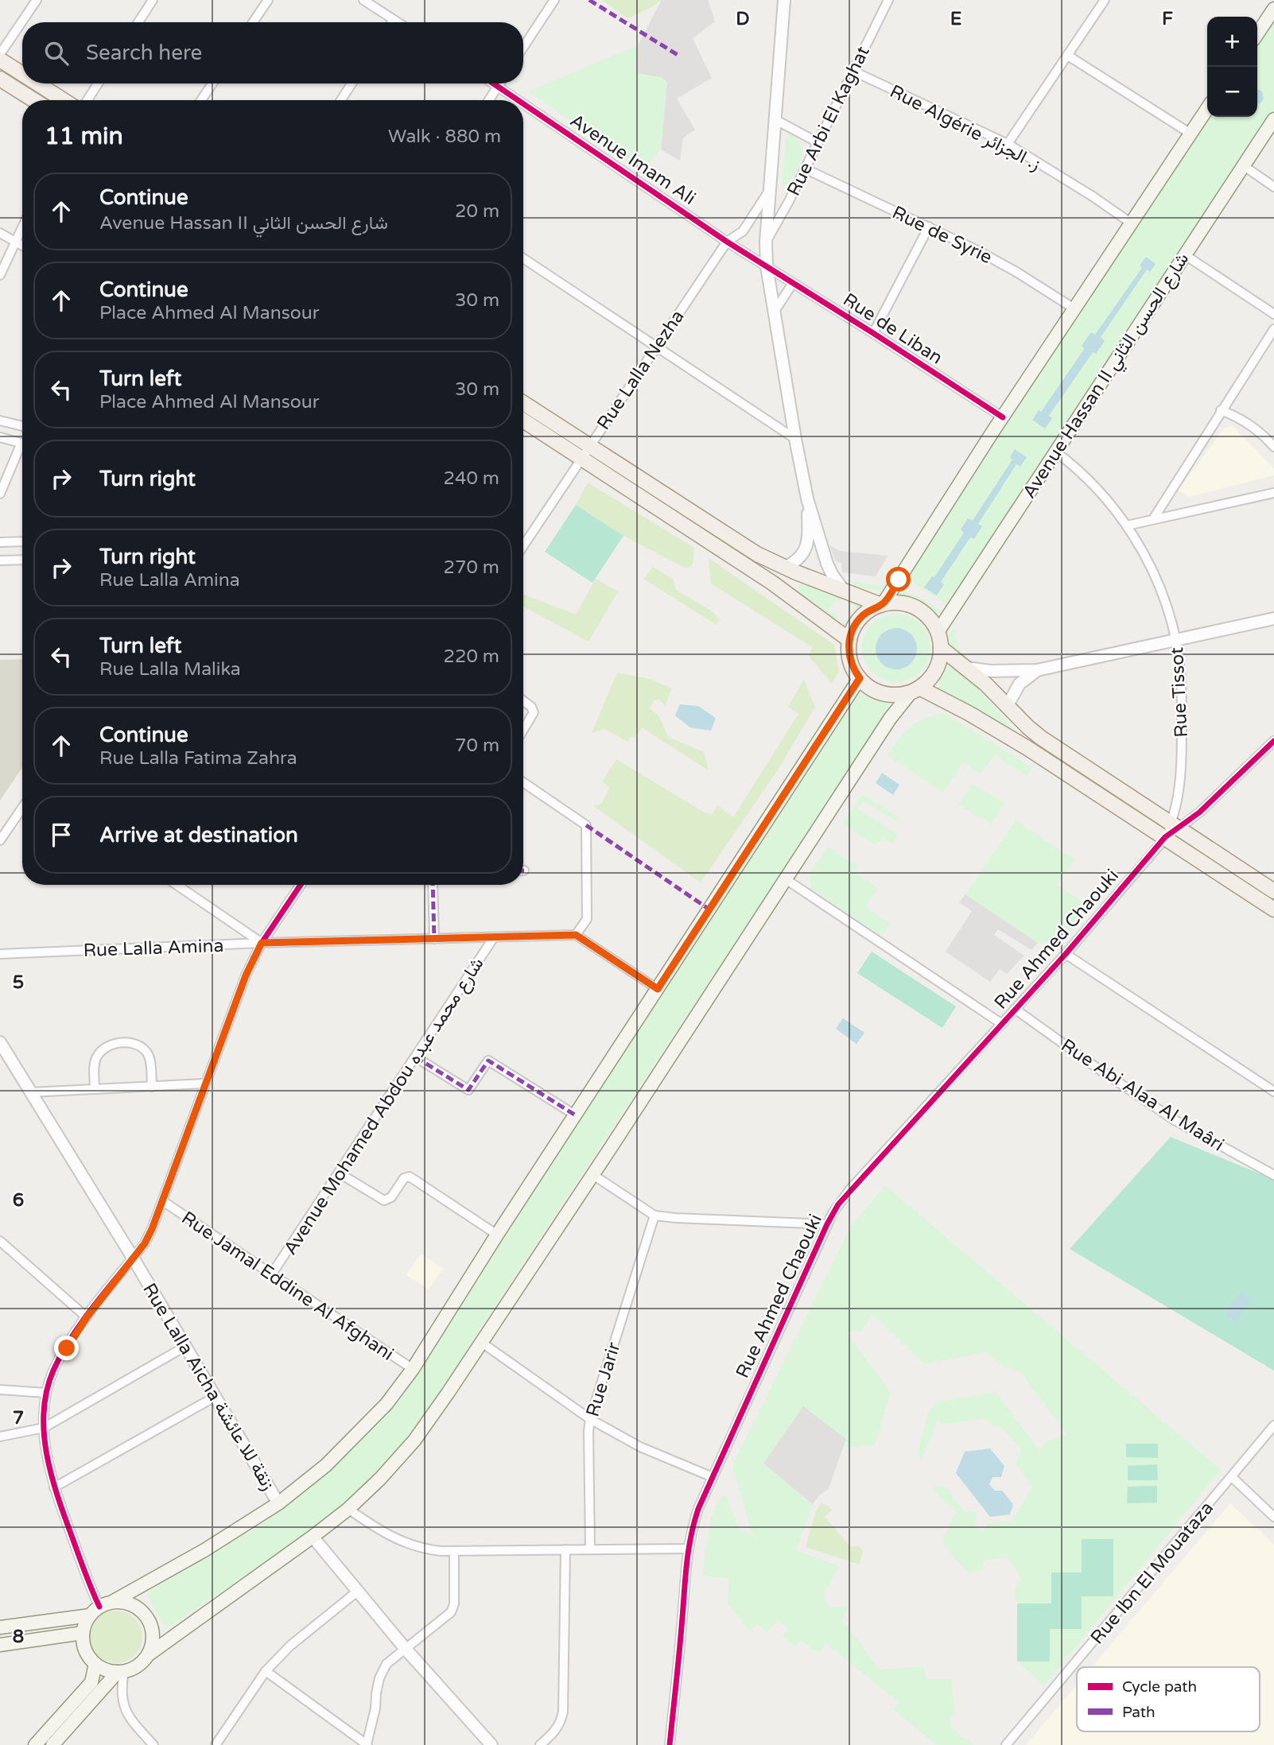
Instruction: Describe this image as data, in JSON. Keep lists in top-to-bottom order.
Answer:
{
  "streets": {
    "main road": ["Avenue Hassan II شارع الحسن الثاني"],
    "street": [
      "Rue Arbi El Kaghat",
      "Rue Algérie ز. الجزائر",
      "Avenue Imam Ali",
      "Rue de Syrie",
      "Rue de Liban",
      "Rue Lalla Nezha",
      "Rue Tissot",
      "Rue Ahmed Chaouki",
      "Rue Lalla Amina",
      "Rue Abi Alaa Al Maâri",
      "Avenue Mohamed Abdou شارع محمد عبده",
      "Rue Jamal Eddine Al Afghani",
      "Rue Jarir",
      "Rue Lalla Aicha زنقة للا عائشة",
      "Rue Ibn El Mouataza"
    ]
  },
  "crossings": [
    ["Rue Arbi El Kaghat", "Rue Algérie ز. الجزائر"],
    ["Rue Arbi El Kaghat", "Rue de Syrie"],
    ["Avenue Imam Ali", "Rue de Liban"],
    ["Avenue Imam Ali", "Rue Lalla Nezha"],
    ["Avenue Hassan II شارع الحسن الثاني", "Rue Tissot"],
    ["Rue Tissot", "Rue Ahmed Chaouki"],
    ["Rue Ahmed Chaouki", "Rue Abi Alaa Al Maâri"],
    ["Rue Lalla Amina", "Avenue Mohamed Abdou شارع محمد عبده"],
    ["Avenue Mohamed Abdou شارع محمد عبده", "Rue Jamal Eddine Al Afghani"]
  ],
  "legend": ["Cycle path", "Path"],
  "page": {
    "map_buttons": ["+", "−"],
    "search": "Search here",
    "heading": ["11 min", "Walk · 880 m"],
    "list": [
      ["Continue", "Avenue Hassan II شارع الحسن الثاني", "20 m"],
      ["Continue", "Place Ahmed Al Mansour", "30 m"],
      ["Turn left", "Place Ahmed Al Mansour", "30 m"],
      ["Turn right", "240 m"],
      ["Turn right", "Rue Lalla Amina", "270 m"],
      ["Turn left", "Rue Lalla Malika", "220 m"],
      ["Continue", "Rue Lalla Fatima Zahra", "70 m"],
      "Arrive at destination"
    ]
  },
  "grid": {
    "columns": ["D", "E", "F"],
    "rows": [
      "5",
      "6",
      "7",
      "8"
    ]
  }
}
